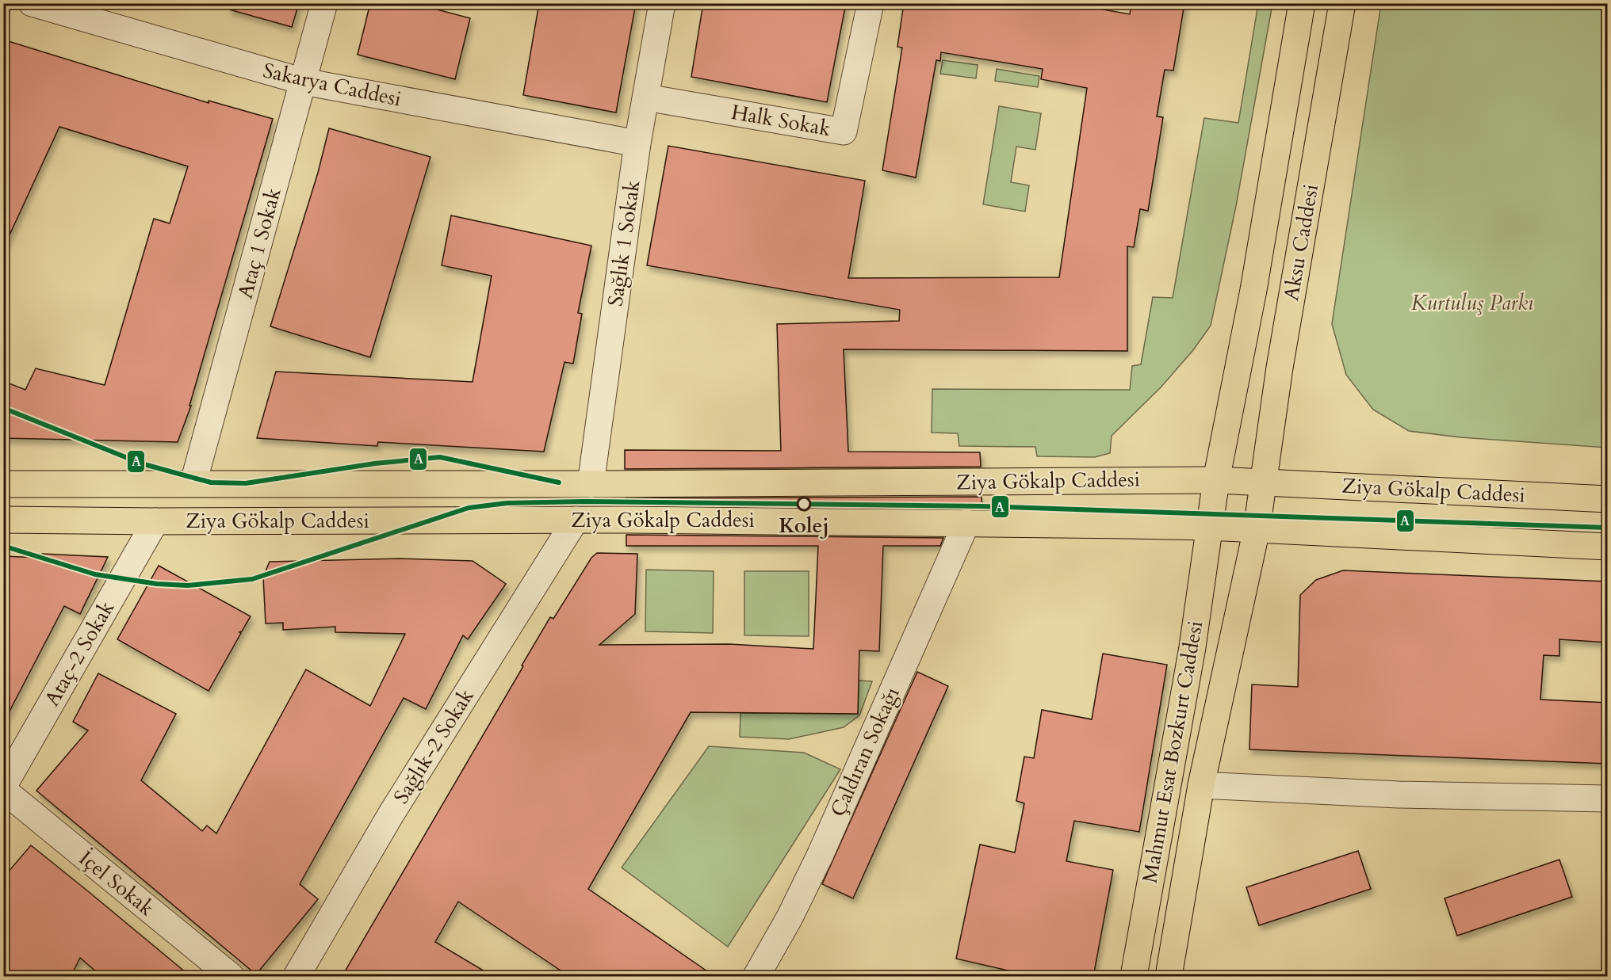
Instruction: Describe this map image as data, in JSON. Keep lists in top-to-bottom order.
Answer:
{
  "streets": {
    "main road": ["Aksu Caddesi", "Ziya Gökalp Caddesi", "Mahmut Esat Bozkurt Caddesi"],
    "street": [
      "Sakarya Caddesi",
      "Halk Sokak",
      "Ataç 1 Sokak",
      "Sağlık 1 Sokak",
      "Ataç-2 Sokak",
      "Sağlık-2 Sokak",
      "Çaldıran Sokağı",
      "İçel Sokak"
    ]
  },
  "crossings": [
    ["Sakarya Caddesi", "Ataç 1 Sokak"],
    ["Sakarya Caddesi", "Sağlık 1 Sokak"],
    ["Halk Sokak", "Sağlık 1 Sokak"],
    ["Aksu Caddesi", "Ziya Gökalp Caddesi"],
    ["Aksu Caddesi", "Mahmut Esat Bozkurt Caddesi"],
    ["Ataç 1 Sokak", "Ziya Gökalp Caddesi"],
    ["Sağlık 1 Sokak", "Ziya Gökalp Caddesi"],
    ["Ziya Gökalp Caddesi", "Ataç-2 Sokak"],
    ["Ziya Gökalp Caddesi", "Sağlık-2 Sokak"],
    ["Ziya Gökalp Caddesi", "Çaldıran Sokağı"],
    ["Ziya Gökalp Caddesi", "Mahmut Esat Bozkurt Caddesi"],
    ["Ataç-2 Sokak", "İçel Sokak"]
  ],
  "parks": ["Kurtuluş Parkı"],
  "places": ["Kolej"],
  "lines": ["transit line A"]
}
